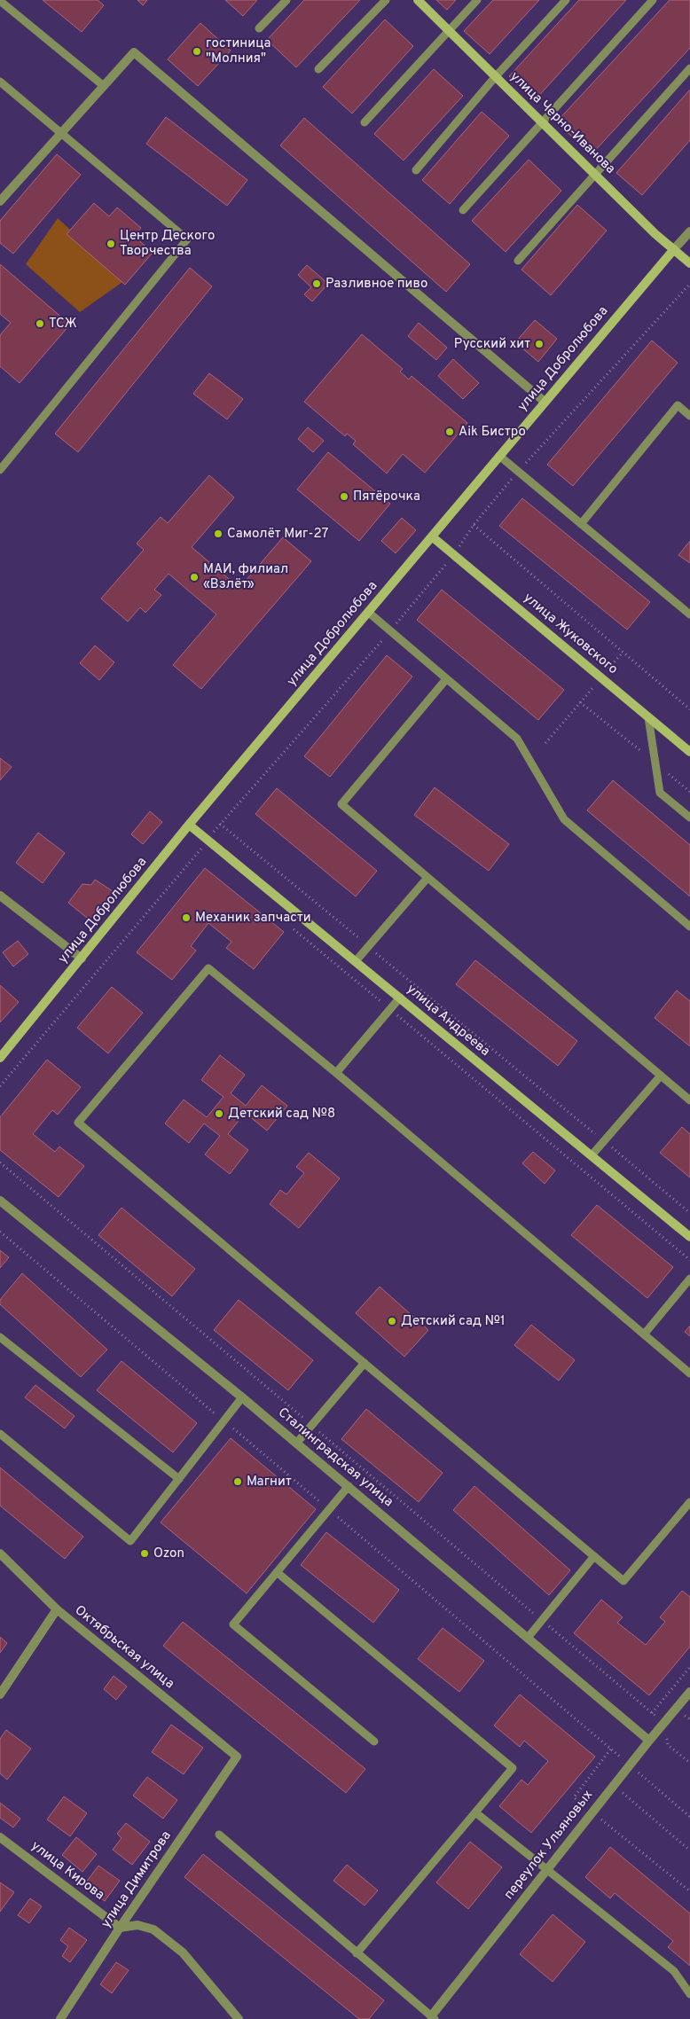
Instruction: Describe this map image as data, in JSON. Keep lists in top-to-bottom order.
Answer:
{
  "streets": {
    "street": [
      "улица Черно-Иванова",
      "улица Добролюбова",
      "улица Жуковского",
      "улица Андреева",
      "Сталинградская улица",
      "Октябрьская улица",
      "переулок Ульяновых",
      "улица Кирова",
      "улица Димитрова"
    ]
  },
  "crossings": [
    ["улица Черно-Иванова", "улица Добролюбова"],
    ["улица Добролюбова", "улица Жуковского"],
    ["улица Добролюбова", "улица Андреева"],
    ["Сталинградская улица", "переулок Ульяновых"],
    ["Октябрьская улица", "улица Димитрова"],
    ["улица Кирова", "улица Димитрова"]
  ],
  "places": [
    "гостиница \"Молния\"",
    "Центр Деского Творчества",
    "Разливное пиво",
    "ТСЖ",
    "Русский хит",
    "Aik Бистро",
    "Пятёрочка",
    "Самолёт Миг-27",
    "МАИ, филиал «Взлёт»",
    "Механик запчасти",
    "Детский сад №8",
    "Детский сад №1",
    "Магнит",
    "Ozon"
  ]
}
